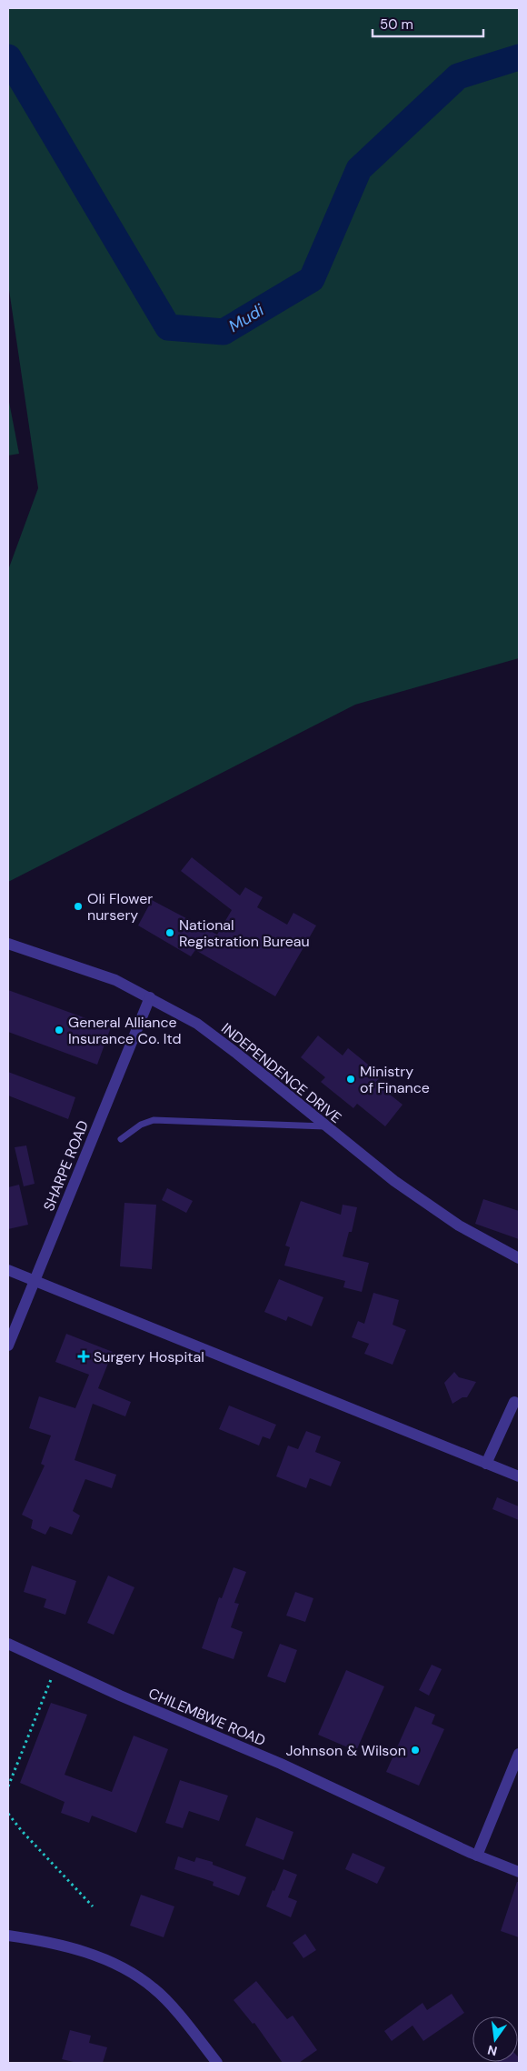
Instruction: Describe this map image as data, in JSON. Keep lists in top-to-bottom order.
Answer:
{
  "streets": {
    "street": ["INDEPENDENCE DRIVE", "SHARPE ROAD", "CHILEMBWE ROAD"]
  },
  "crossings": [
    ["INDEPENDENCE DRIVE", "SHARPE ROAD"]
  ],
  "water": ["Mudi"],
  "places": {
    "other": [
      "Oli Flower nursery",
      "National Registration Bureau",
      "General Alliance Insurance Co. ltd",
      "Ministry of Finance",
      "Johnson & Wilson"
    ],
    "health": ["Surgery Hospital"]
  },
  "scale_bar": "50 m",
  "north": "bottom"
}
